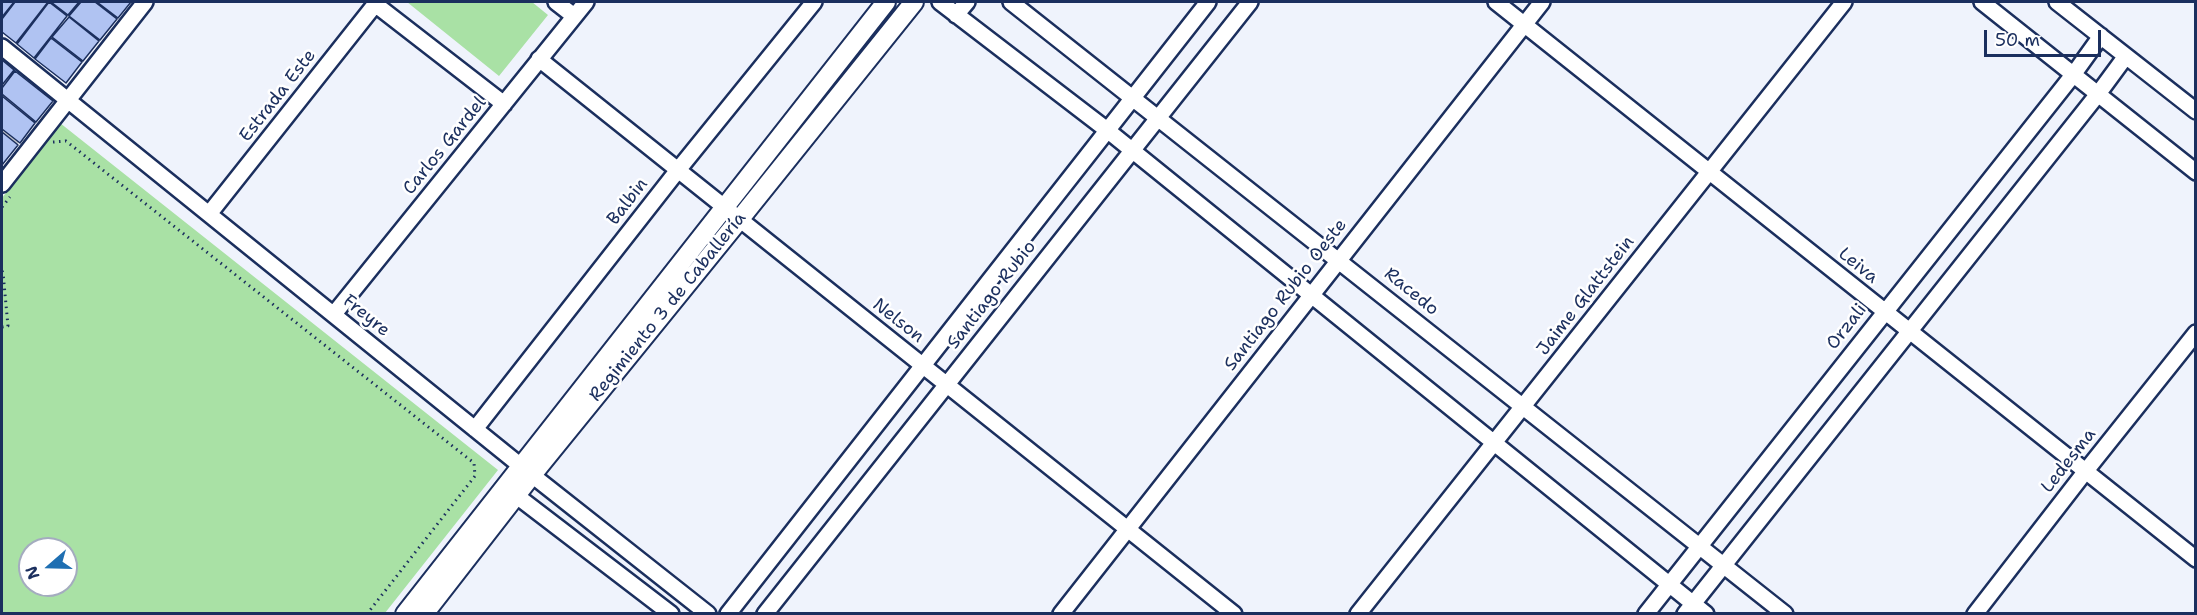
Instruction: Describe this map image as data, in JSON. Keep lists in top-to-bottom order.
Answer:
{
  "streets": {
    "street": [
      "Estrada Este",
      "Carlos Gardel",
      "Balbin",
      "Leiva",
      "Racedo",
      "Santiago Rubio",
      "Santiago Rubio Oeste",
      "Jaime Glattstein",
      "Regimiento 3 de Caballería",
      "Freyre",
      "Nelson",
      "Orzali",
      "Ledesma"
    ]
  },
  "crossings": [
    ["Estrada Este", "Freyre"],
    ["Carlos Gardel", "Freyre"],
    ["Carlos Gardel", "Nelson"],
    ["Balbin", "Freyre"],
    ["Balbin", "Nelson"],
    ["Leiva", "Santiago Rubio Oeste"],
    ["Leiva", "Jaime Glattstein"],
    ["Leiva", "Orzali"],
    ["Leiva", "Ledesma"],
    ["Racedo", "Santiago Rubio"],
    ["Racedo", "Santiago Rubio Oeste"],
    ["Racedo", "Jaime Glattstein"],
    ["Racedo", "Orzali"],
    ["Santiago Rubio", "Nelson"],
    ["Santiago Rubio Oeste", "Nelson"],
    ["Regimiento 3 de Caballería", "Freyre"],
    ["Regimiento 3 de Caballería", "Nelson"]
  ],
  "scale_bar": "50 m",
  "north": "left"
}
